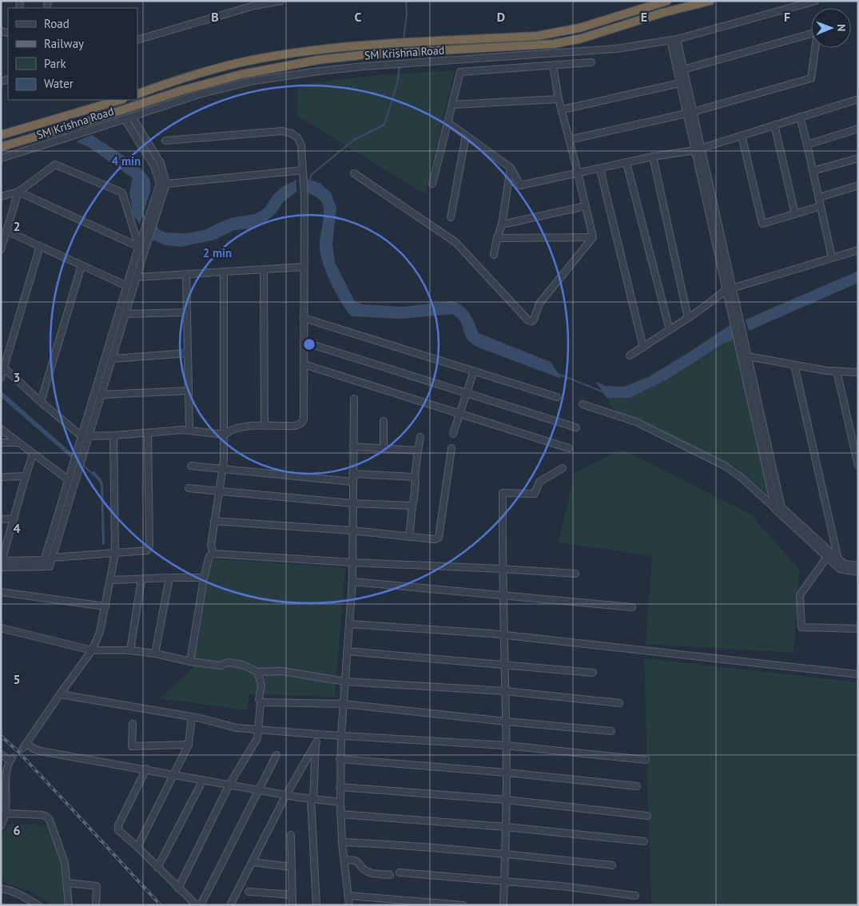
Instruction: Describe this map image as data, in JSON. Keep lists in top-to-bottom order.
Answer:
{
  "streets": {
    "highway": ["SM Krishna Road"]
  },
  "legend": [
    "Road",
    "Railway",
    "Park",
    "Water"
  ],
  "north": "right",
  "grid": {
    "columns": [
      "B",
      "C",
      "D",
      "E",
      "F"
    ],
    "rows": [
      "2",
      "3",
      "4",
      "5",
      "6"
    ]
  },
  "rings": ["4 min", "2 min"]
}
